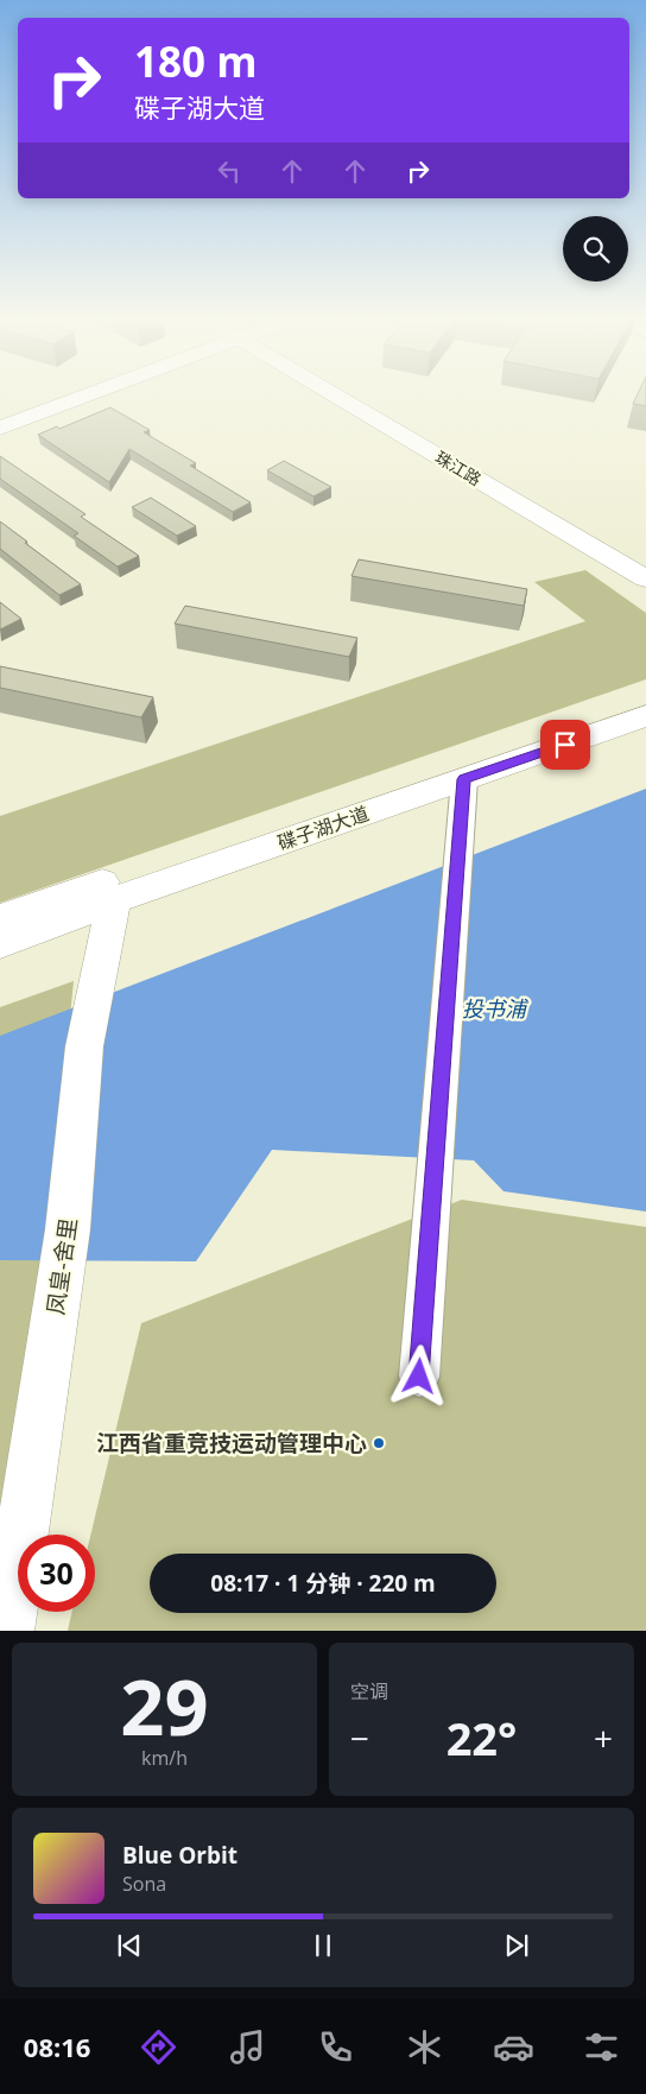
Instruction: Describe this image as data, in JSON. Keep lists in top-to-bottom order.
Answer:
{
  "streets": {
    "main road": ["珠江路", "碟子湖大道", "凤皇-舍里"]
  },
  "crossings": [
    ["碟子湖大道", "凤皇-舍里"]
  ],
  "water": ["投书浦"],
  "places": ["江西省重竞技运动管理中心"],
  "page": {
    "turn": ["180 m", "碟子湖大道"],
    "limit": "30",
    "trip": "08:17 · 1 分钟 · 220 m",
    "tile": [
      ["29", "km/h"],
      "空调"
    ],
    "heat": ["−", "22°", "+"],
    "song": ["Blue Orbit", "Sona"],
    "tabs": "08:16"
  }
}
